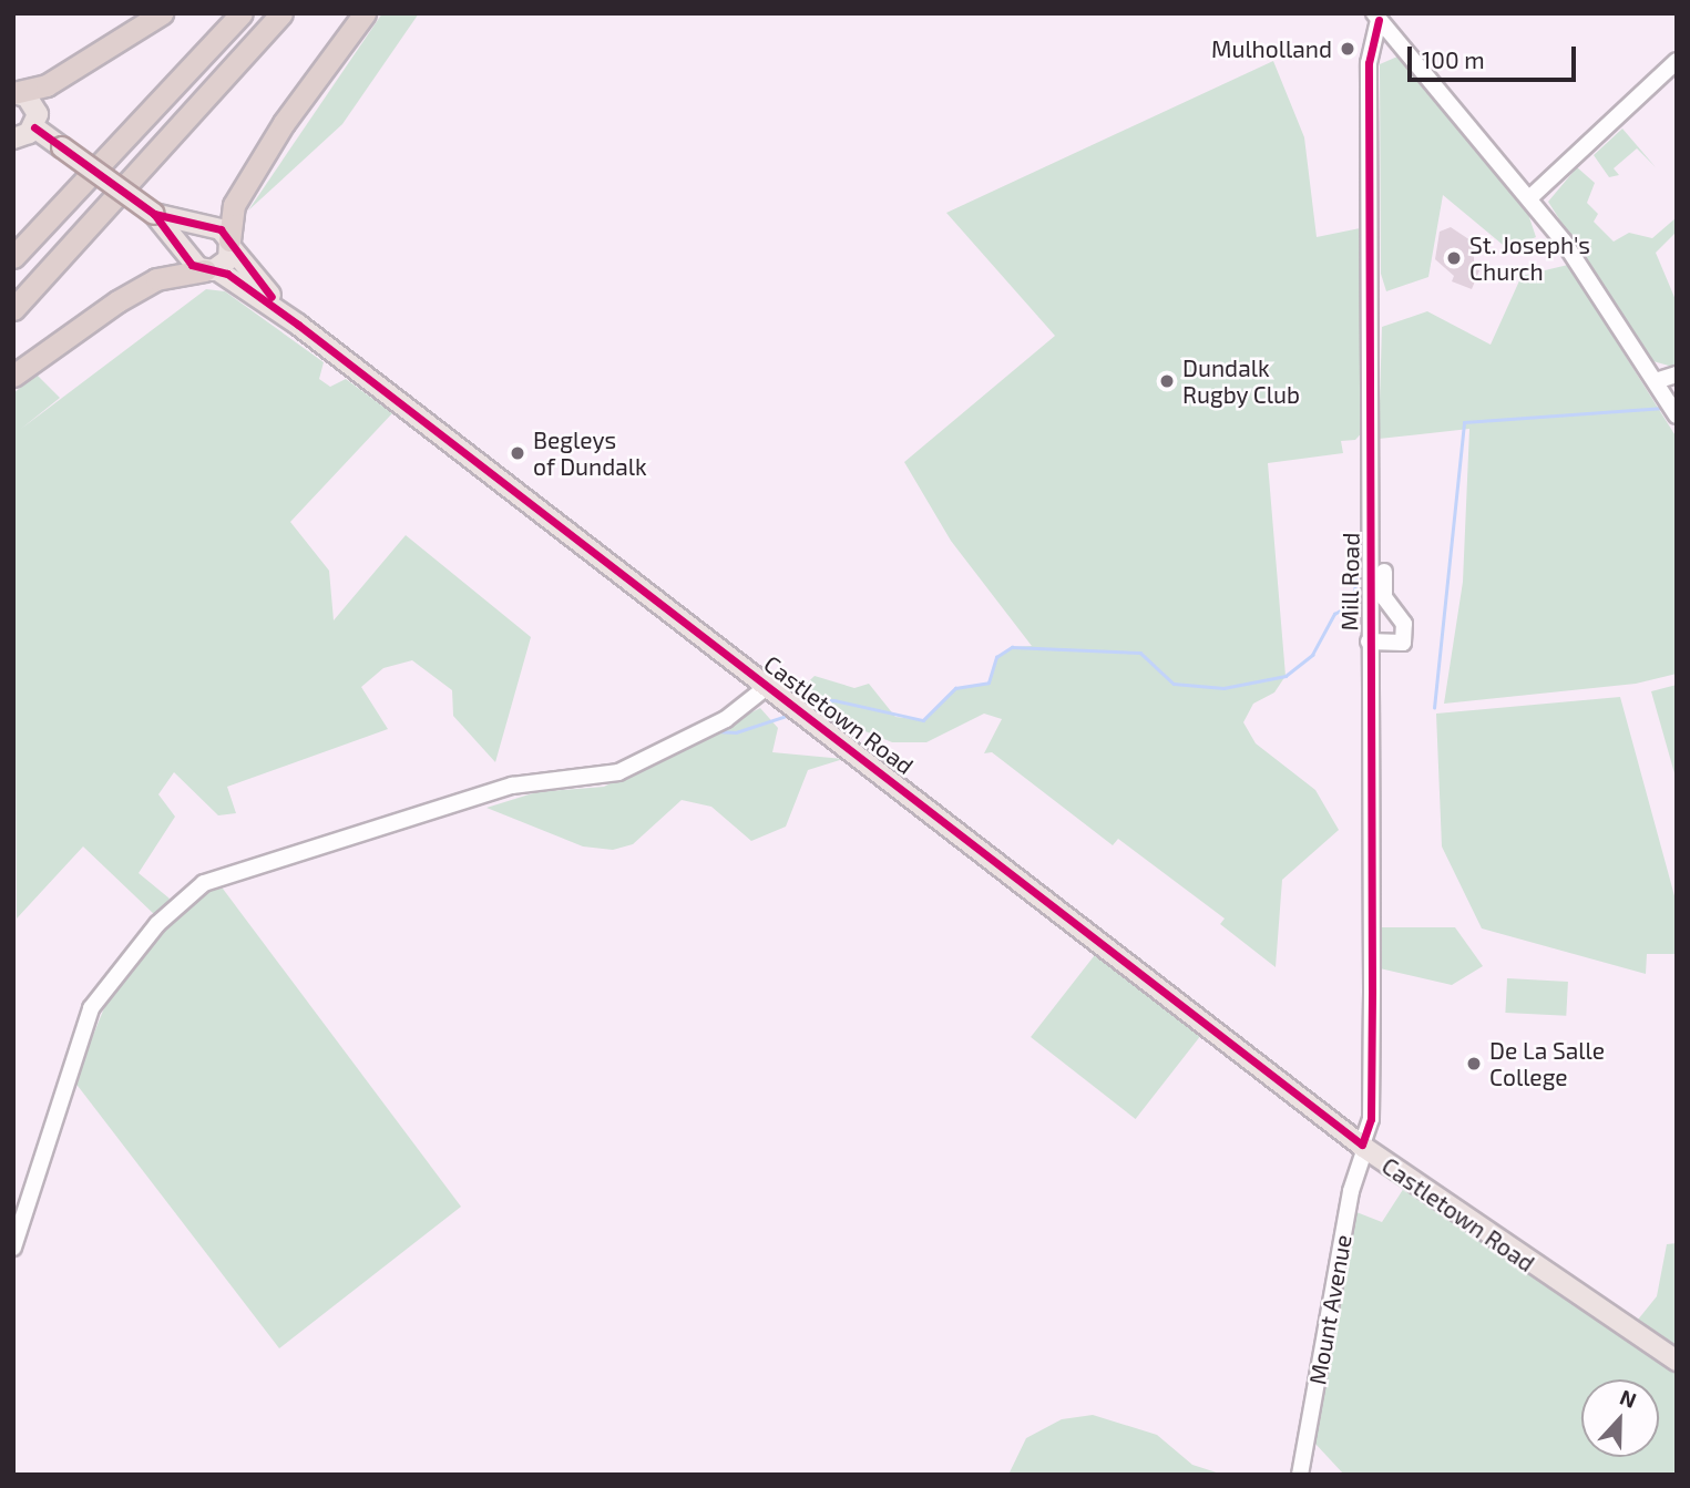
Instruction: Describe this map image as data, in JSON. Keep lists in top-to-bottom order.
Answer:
{
  "streets": {
    "main road": ["Castletown Road"],
    "street": ["Mill Road", "Mount Avenue"]
  },
  "crossings": [
    ["Mill Road", "Castletown Road"],
    ["Mill Road", "Mount Avenue"],
    ["Castletown Road", "Mount Avenue"]
  ],
  "places": [
    "Mulholland",
    "St. Joseph's Church",
    "Dundalk Rugby Club",
    "Begleys of Dundalk",
    "De La Salle College"
  ],
  "scale_bar": "100 m",
  "north": "top"
}
